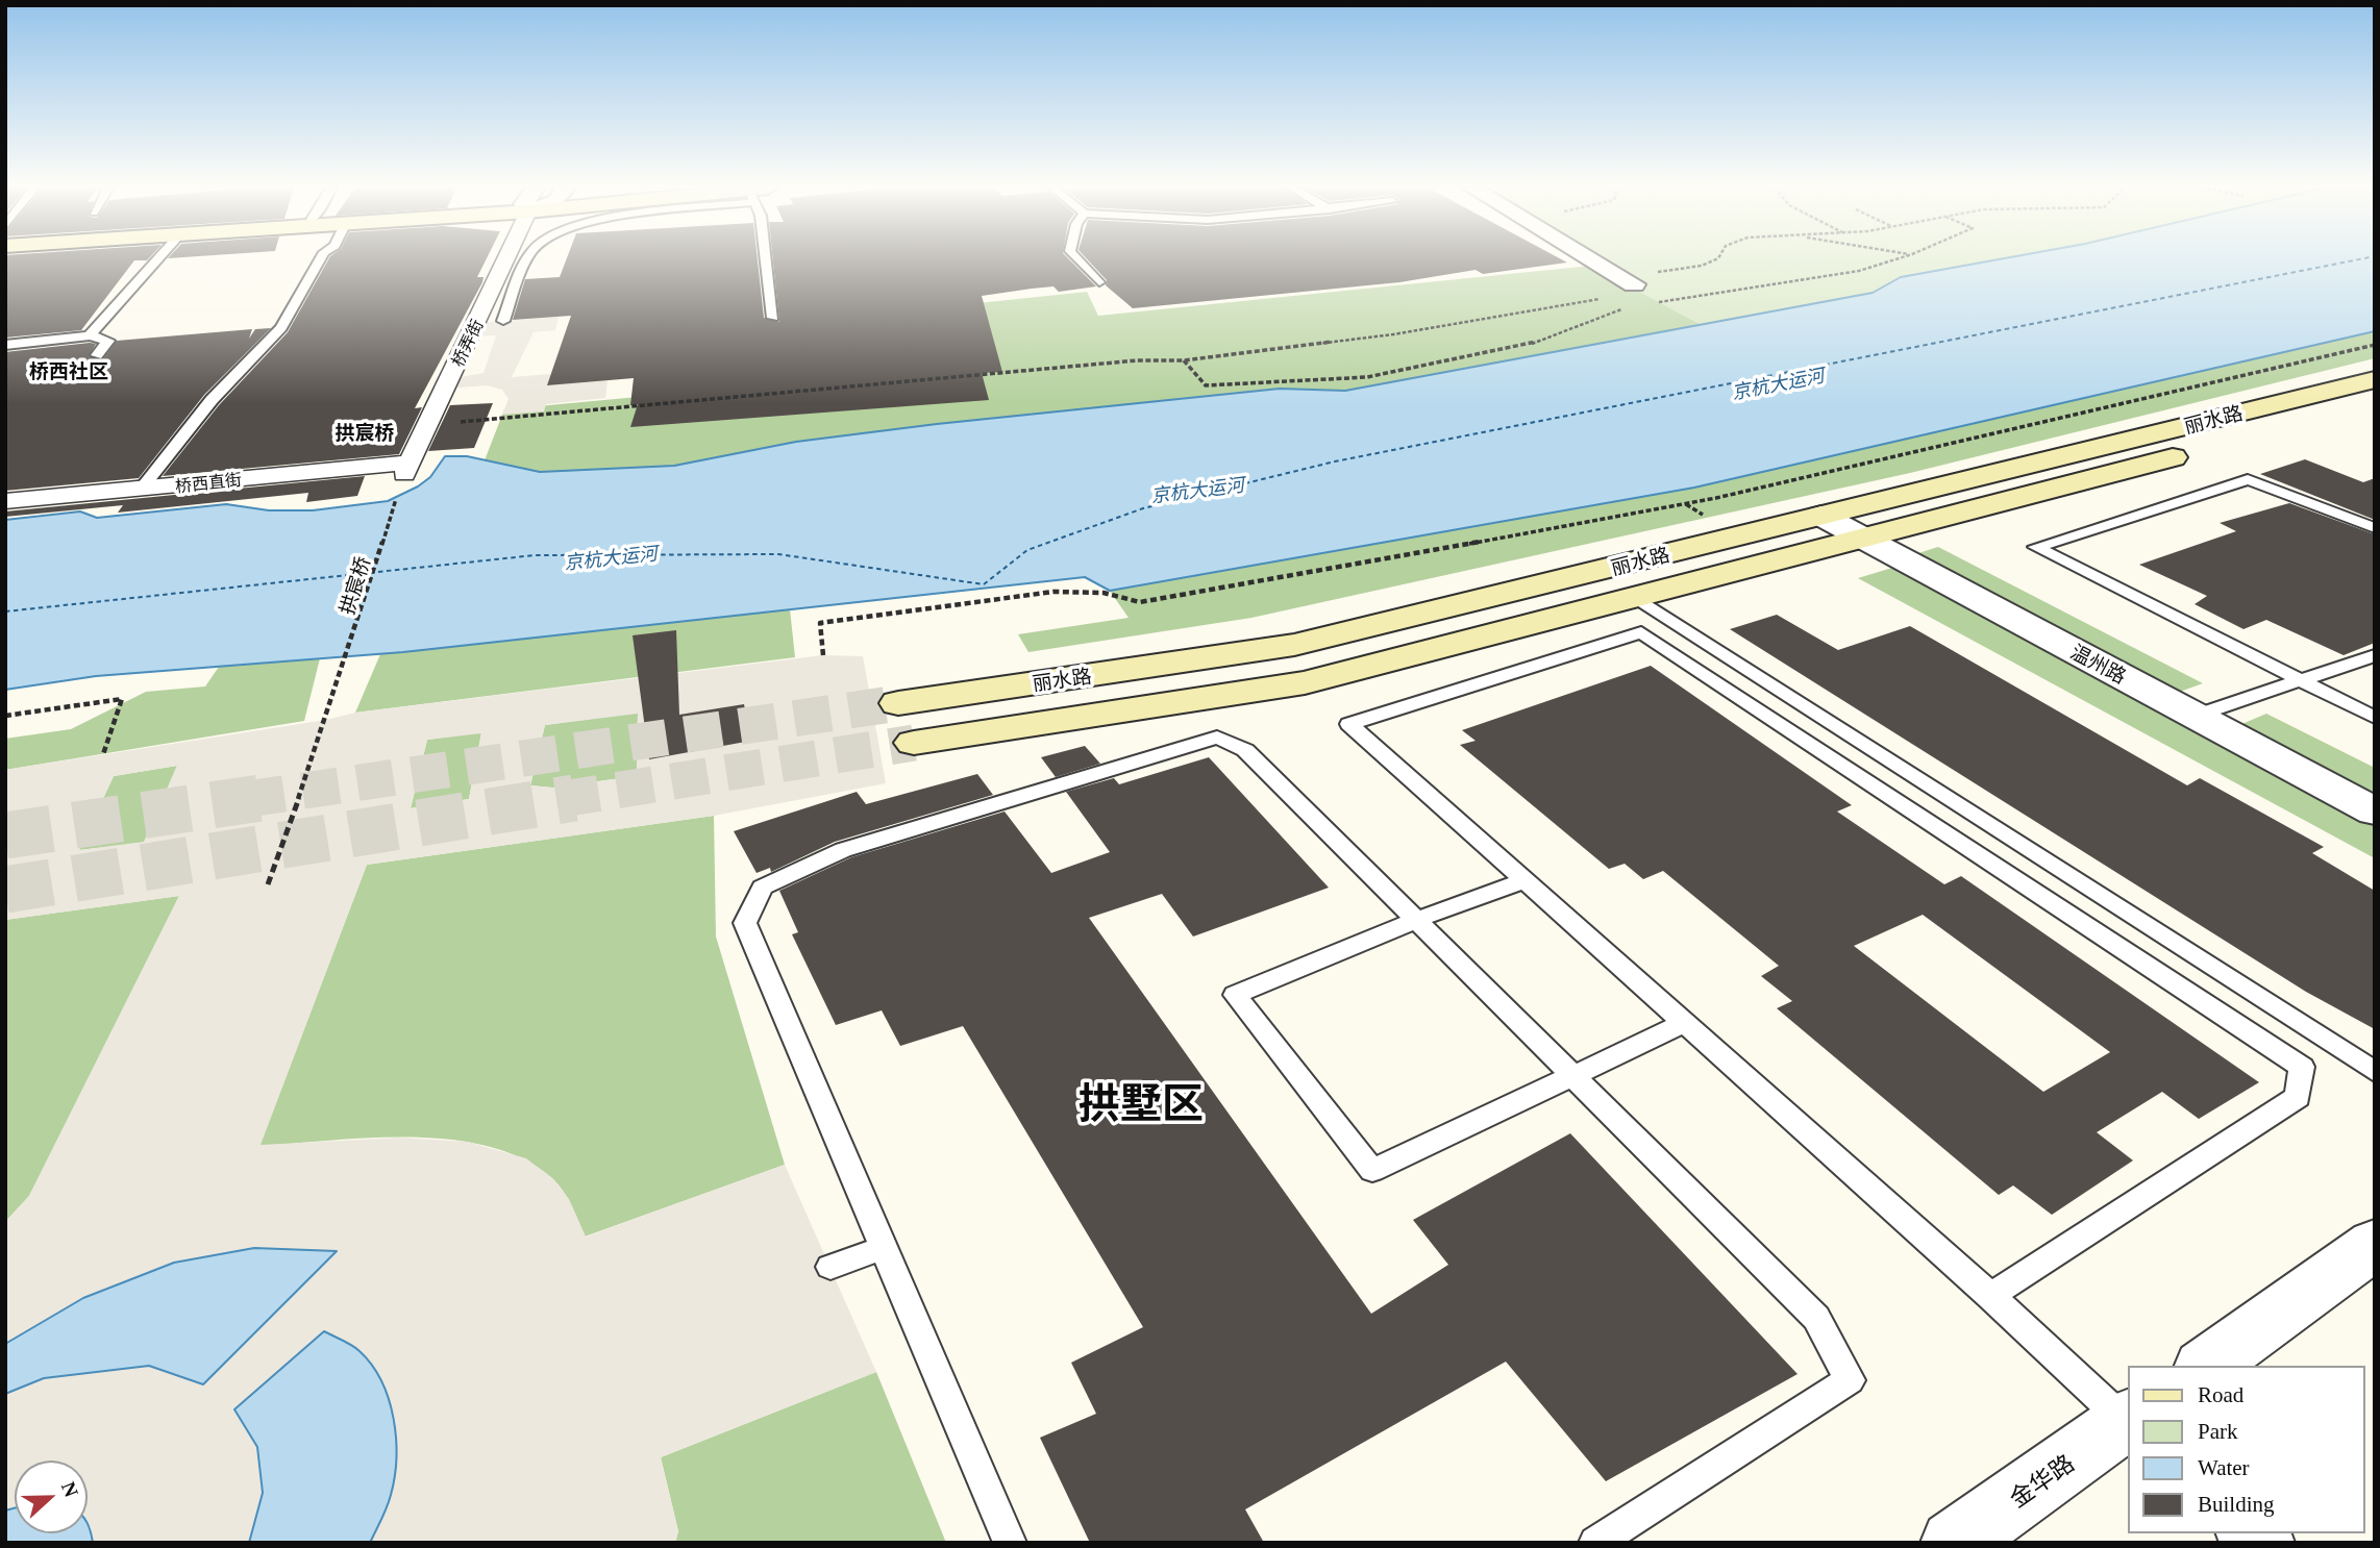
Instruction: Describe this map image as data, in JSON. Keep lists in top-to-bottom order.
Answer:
{
  "streets": {
    "main road": ["丽水路"],
    "street": [
      "桥弄街",
      "桥西直街",
      "温州路",
      "金华路"
    ],
    "path": ["拱宸桥"]
  },
  "crossings": [
    ["桥弄街", "桥西直街"],
    ["桥弄街", "拱宸桥"],
    ["丽水路", "温州路"],
    ["桥西直街", "拱宸桥"]
  ],
  "districts": ["桥西社区", "拱宸桥", "拱墅区"],
  "water": ["京杭大运河"],
  "legend": [
    "Road",
    "Park",
    "Water",
    "Building"
  ],
  "north": "right"
}
